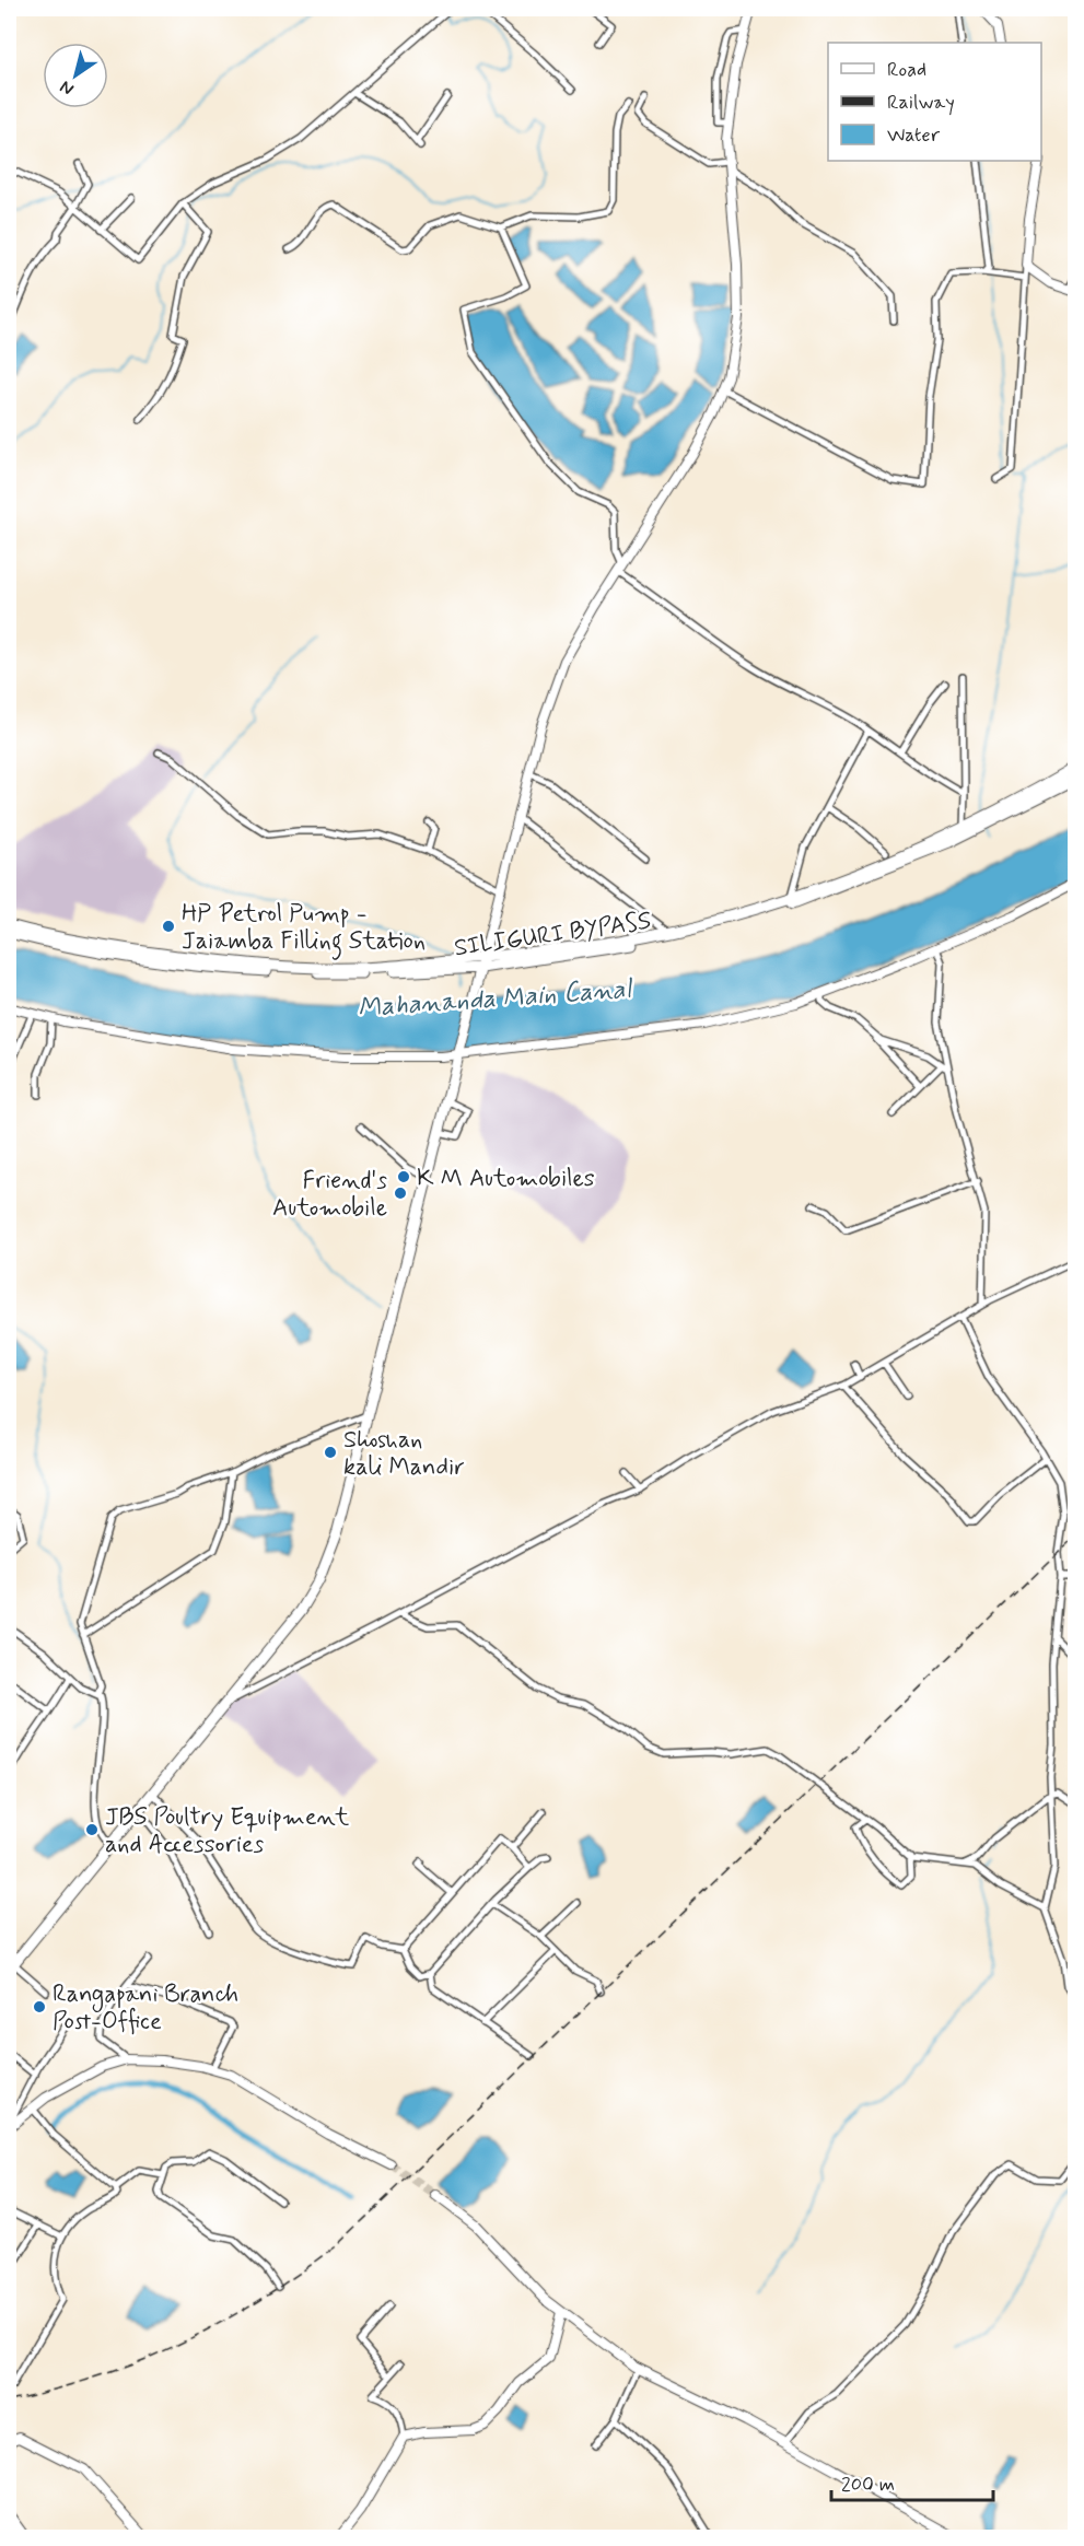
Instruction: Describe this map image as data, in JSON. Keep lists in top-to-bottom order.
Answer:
{
  "streets": {
    "highway": ["SILIGURI BYPASS"]
  },
  "water": ["Mahananda Main Canal"],
  "places": [
    "HP Petrol Pump - Jaiamba Filling Station",
    "K M Automobiles",
    "Friend's Automobile",
    "Shoshan kali Mandir",
    "JBS Poultry Equipment and Accessories",
    "Rangapani Branch Post-Office"
  ],
  "legend": ["Road", "Railway", "Water"],
  "scale_bar": "200 m",
  "north": "bottom left"
}
